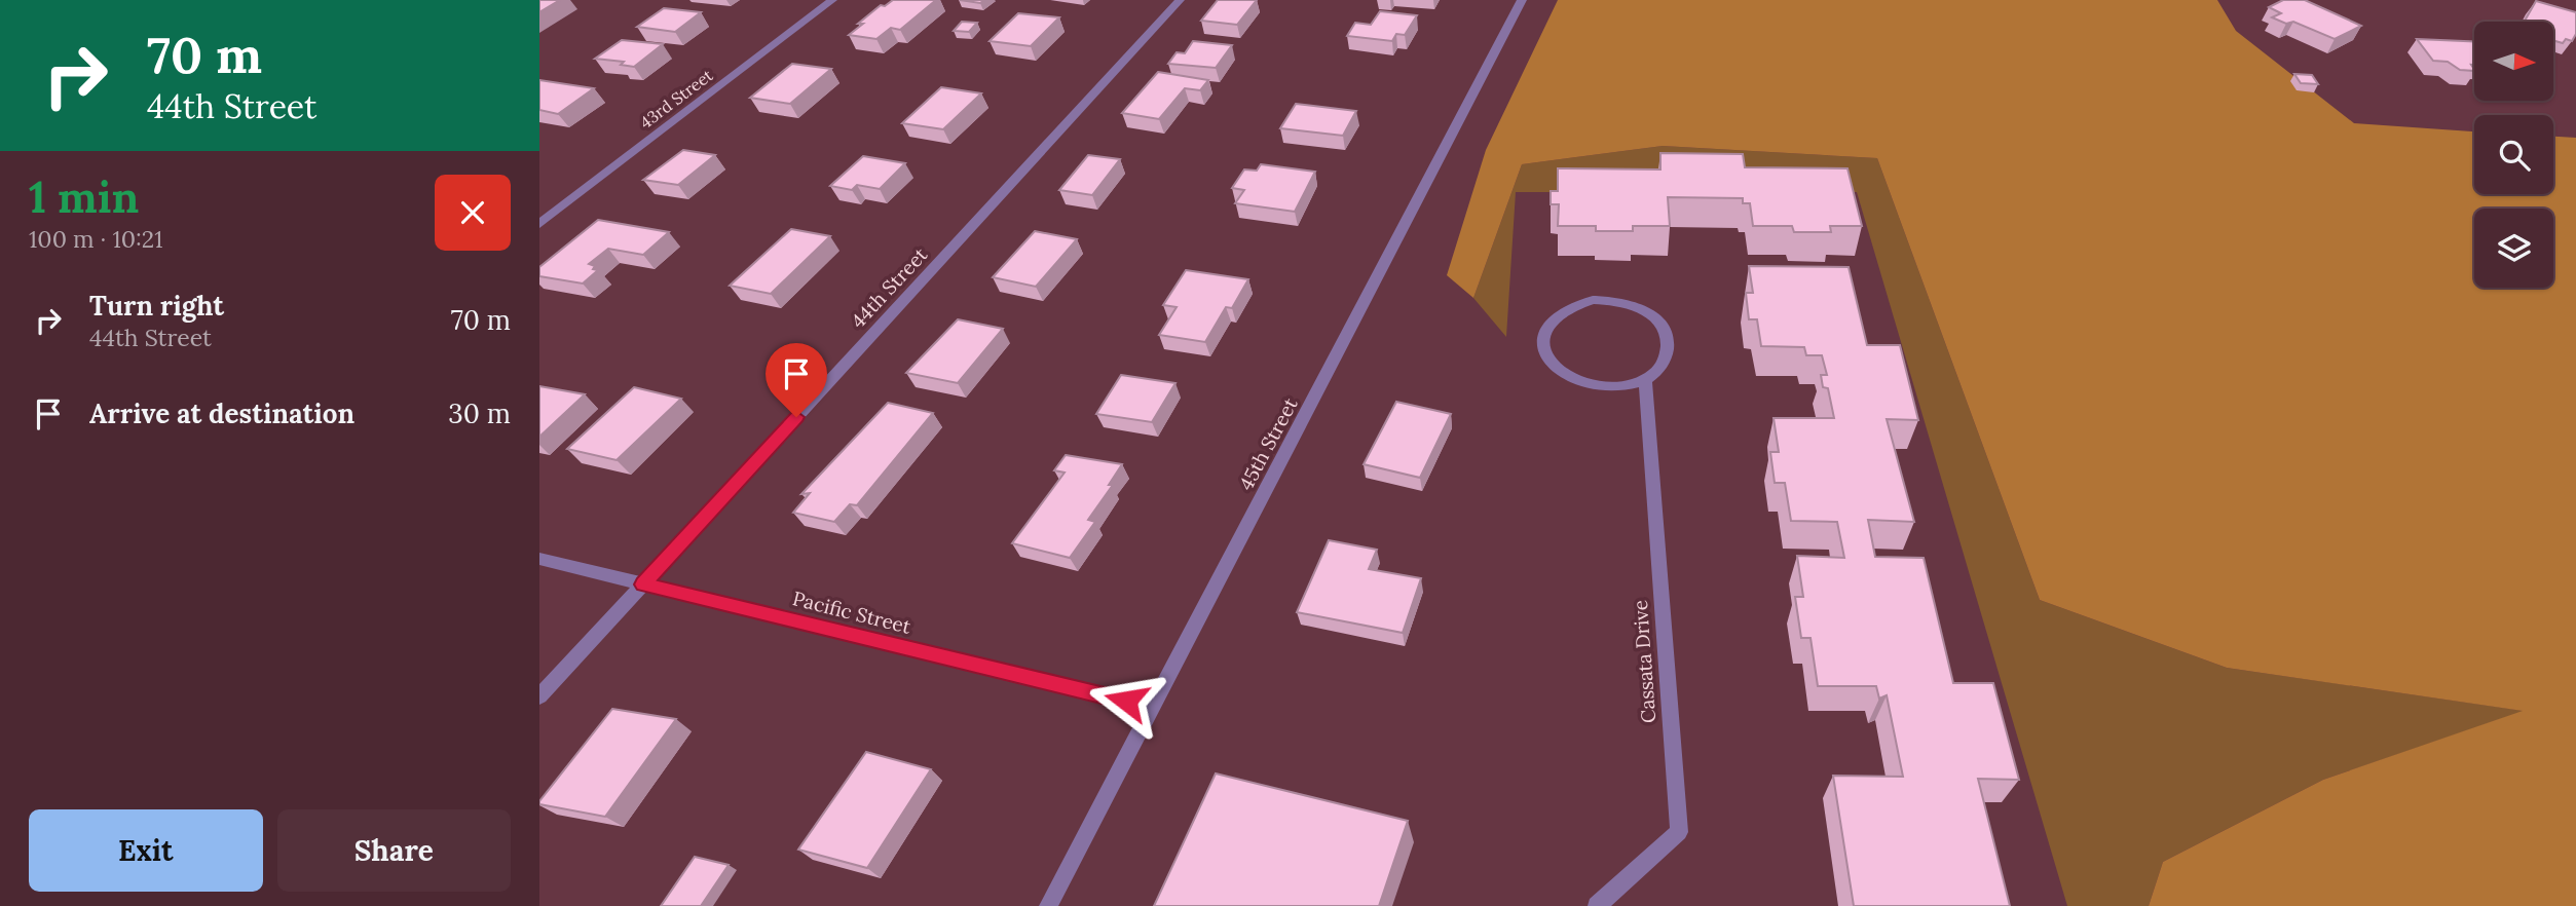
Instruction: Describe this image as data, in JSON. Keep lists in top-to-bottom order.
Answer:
{
  "streets": {
    "street": [
      "43rd Street",
      "44th Street",
      "45th Street",
      "Pacific Street",
      "Cassata Drive"
    ]
  },
  "crossings": [
    ["44th Street", "Pacific Street"],
    ["45th Street", "Pacific Street"]
  ],
  "north": "right",
  "page": {
    "turn": ["70 m", "44th Street"],
    "heading": ["1 min", "100 m · 10:21"],
    "list": [
      {
        "name": "Turn right",
        "note": "44th Street",
        "value": "70 m"
      },
      {
        "name": "Arrive at destination",
        "value": "30 m"
      }
    ],
    "buttons": ["Exit", "Share"]
  }
}
